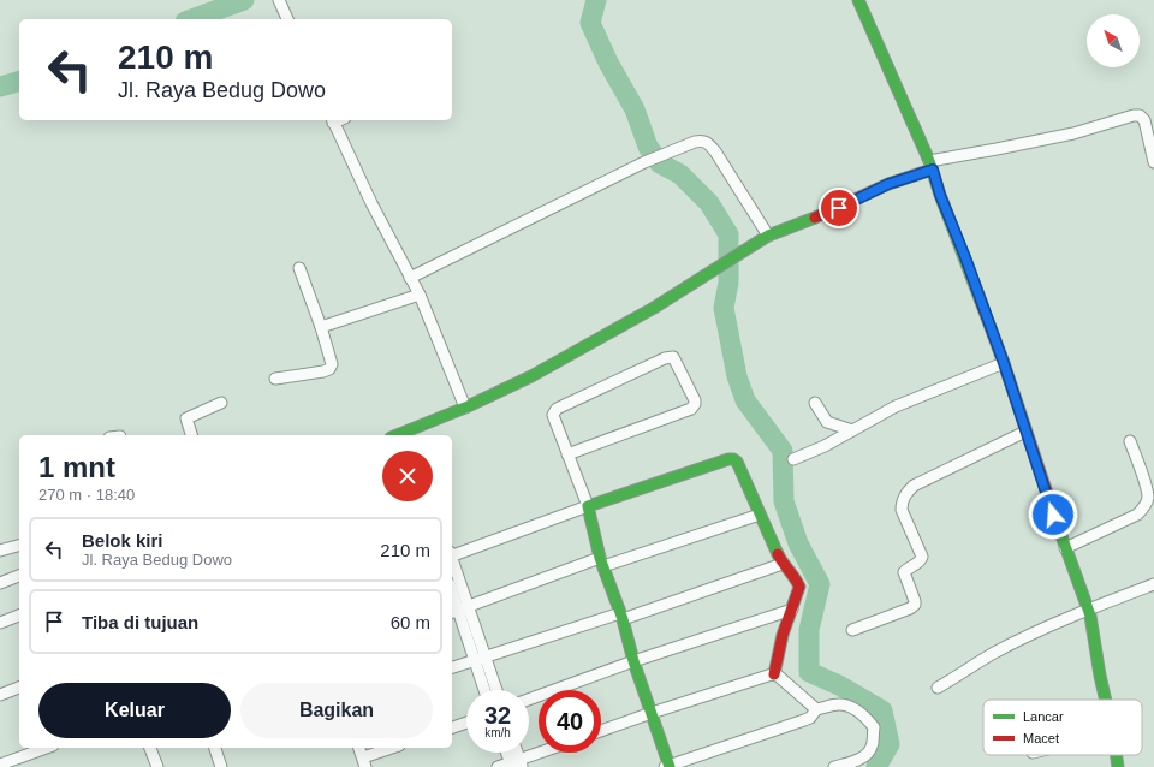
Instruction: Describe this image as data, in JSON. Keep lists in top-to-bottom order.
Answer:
{
  "legend": ["Lancar", "Macet"],
  "north": "top left",
  "page": {
    "turn": ["210 m", "Jl. Raya Bedug Dowo"],
    "heading": ["1 mnt", "270 m · 18:40"],
    "list": [
      {
        "name": "Belok kiri",
        "note": "Jl. Raya Bedug Dowo",
        "value": "210 m"
      },
      {
        "name": "Tiba di tujuan",
        "value": "60 m"
      }
    ],
    "buttons": ["Keluar", "Bagikan"],
    "speed": "32 km/h",
    "limit": "40"
  }
}
